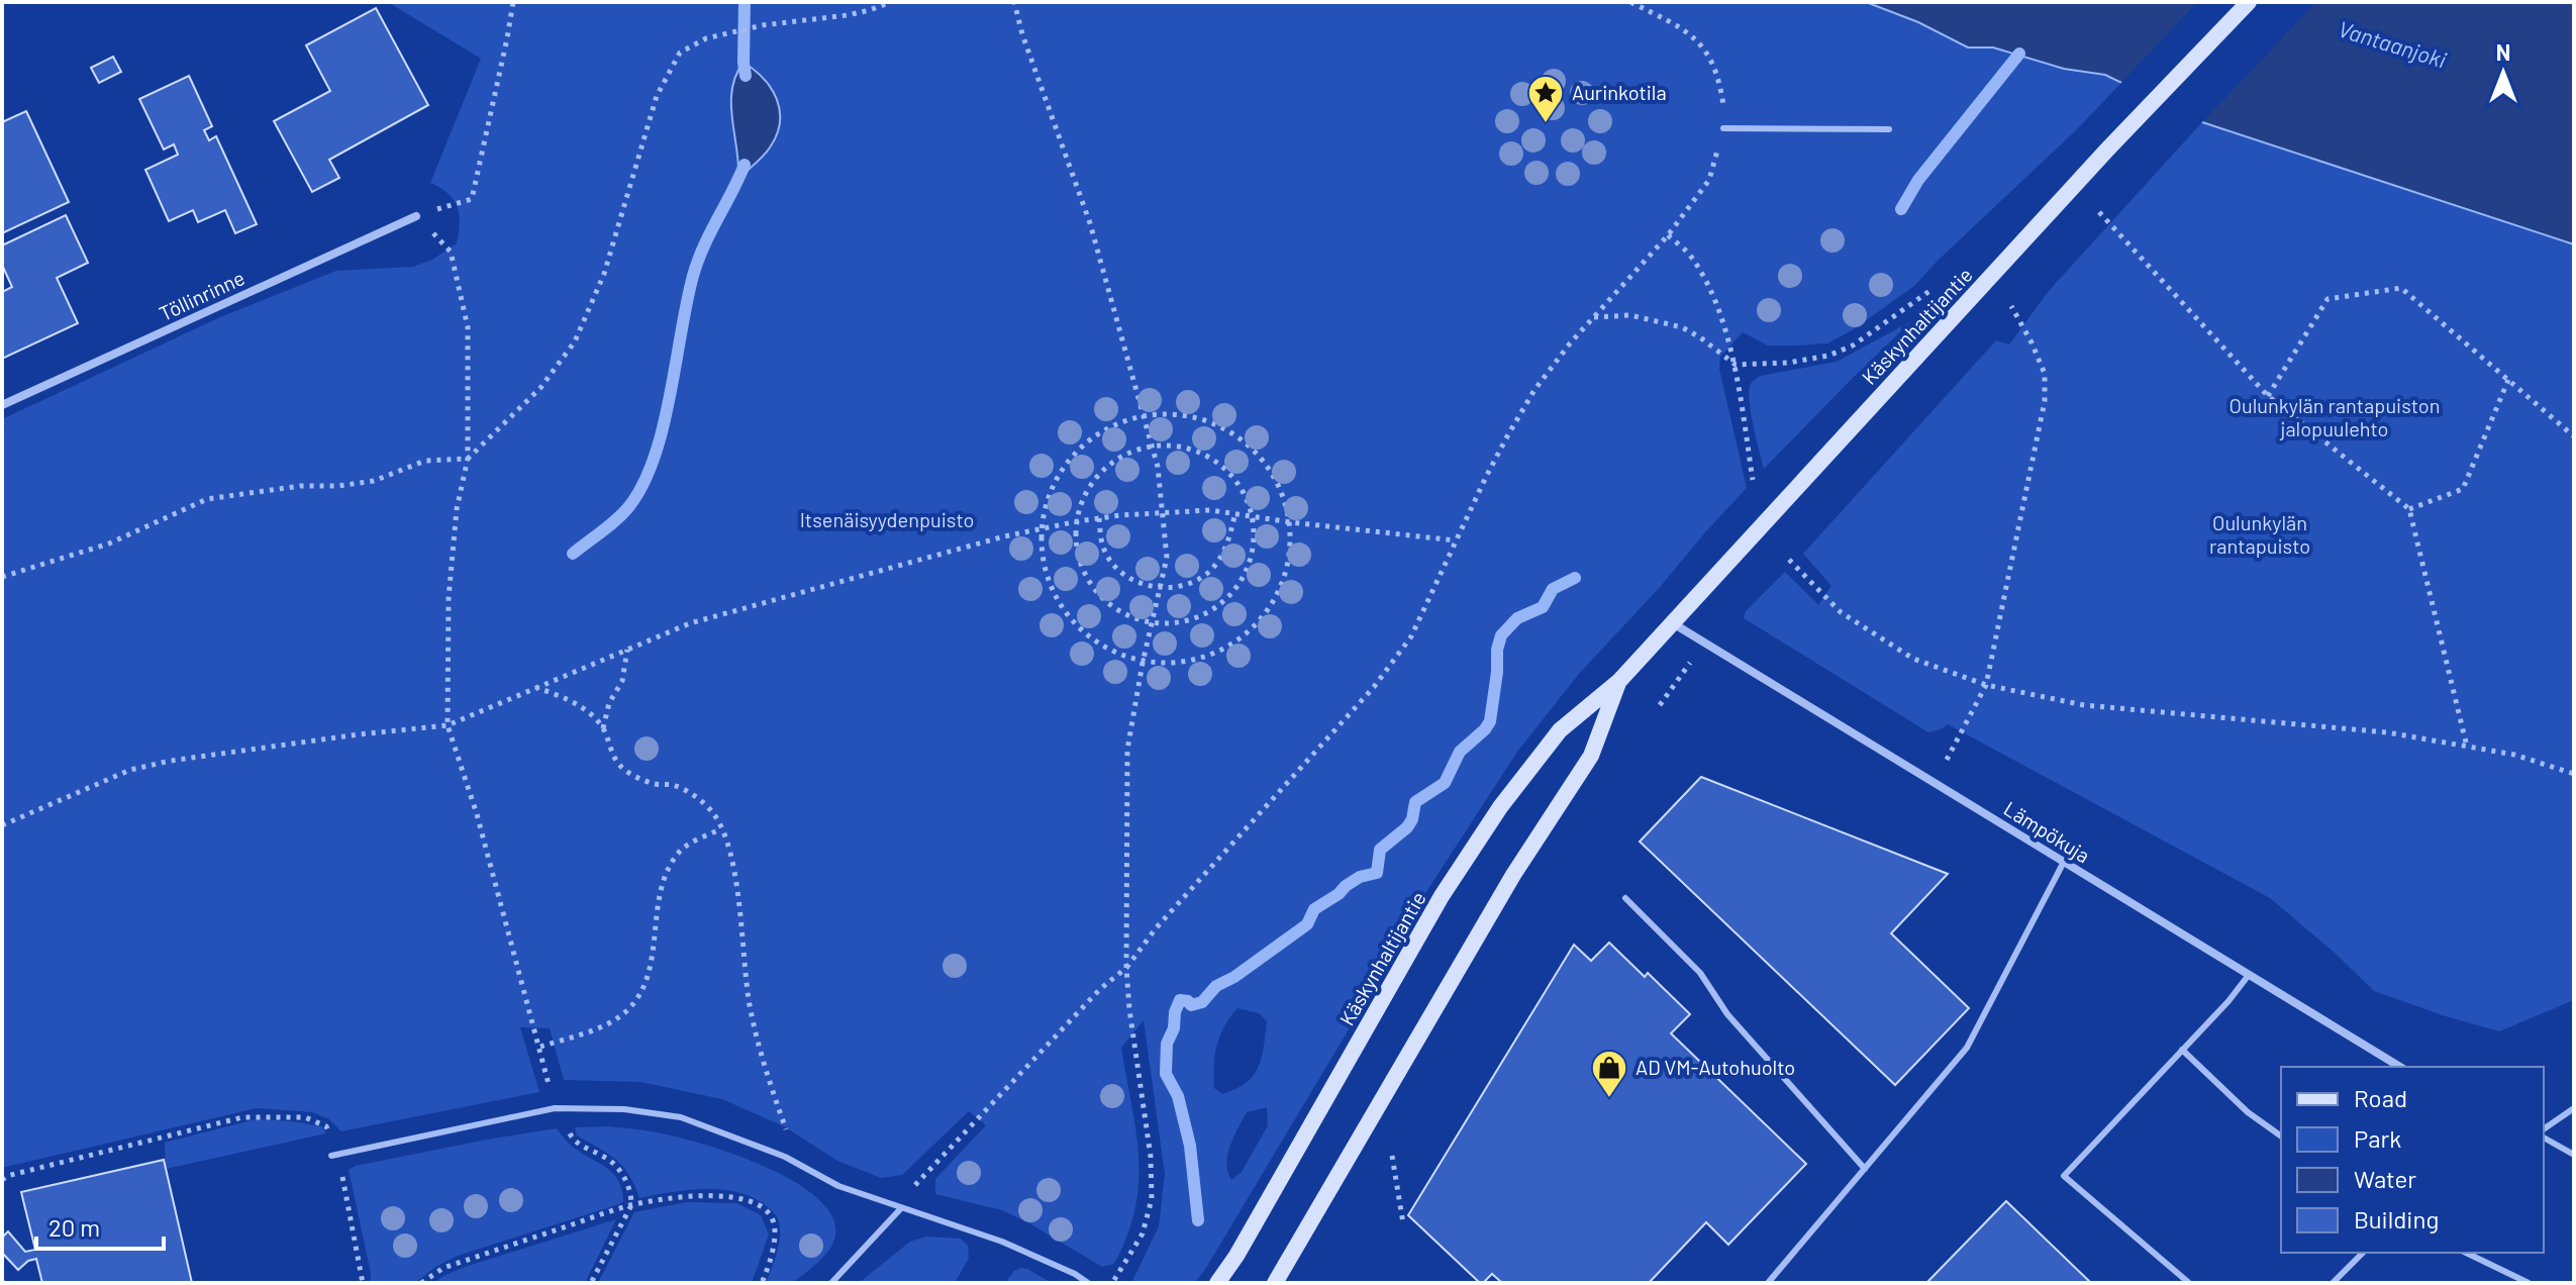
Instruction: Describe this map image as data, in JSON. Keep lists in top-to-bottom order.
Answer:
{
  "streets": {
    "main road": ["Käskynhaltijantie"],
    "street": ["Töllinrinne", "Lämpökuja"]
  },
  "crossings": [
    ["Käskynhaltijantie", "Lämpökuja"]
  ],
  "water": ["Vantaanjoki"],
  "parks": ["Oulunkylän rantapuiston jalopuulehto", "Itsenäisyydenpuisto", "Oulunkylän rantapuisto"],
  "places": {
    "place": ["Aurinkotila"],
    "shop": ["AD VM-Autohuolto"]
  },
  "legend": [
    "Road",
    "Park",
    "Water",
    "Building"
  ],
  "scale_bar": "20 m",
  "north": "top"
}
